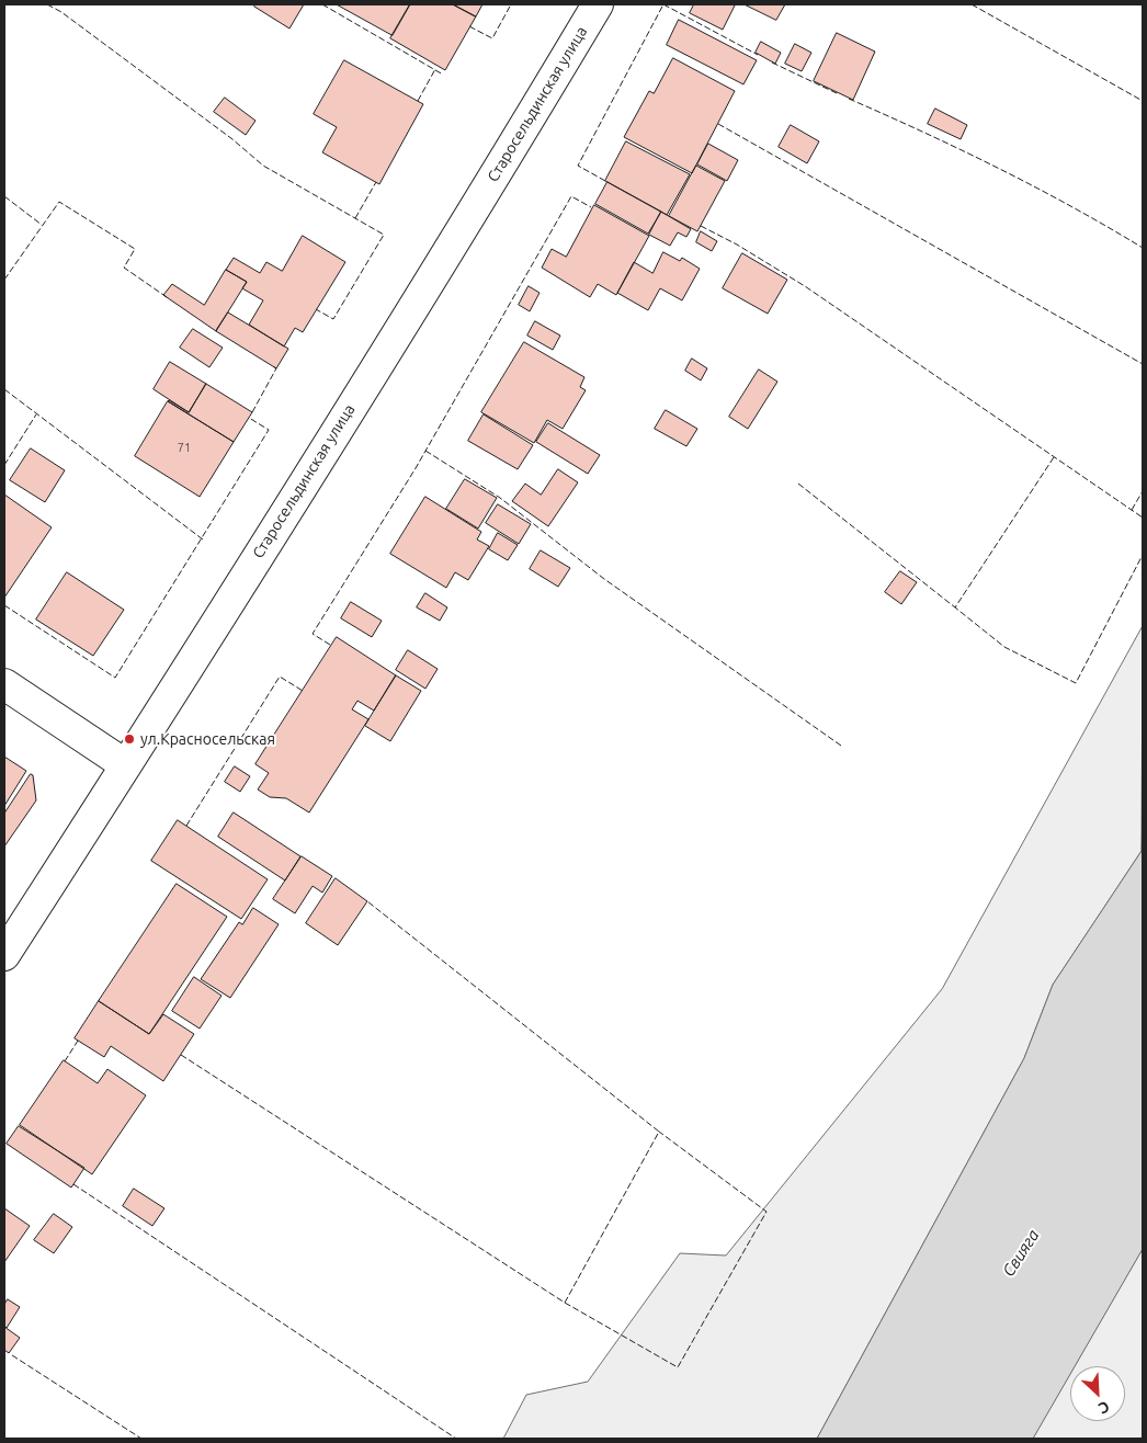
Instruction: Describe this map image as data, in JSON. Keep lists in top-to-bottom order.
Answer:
{
  "streets": {
    "street": ["Старосельдинская улица"]
  },
  "water": ["Свияга"],
  "places": ["ул.Красносельская"],
  "house_numbers": ["71"],
  "north": "bottom right"
}
